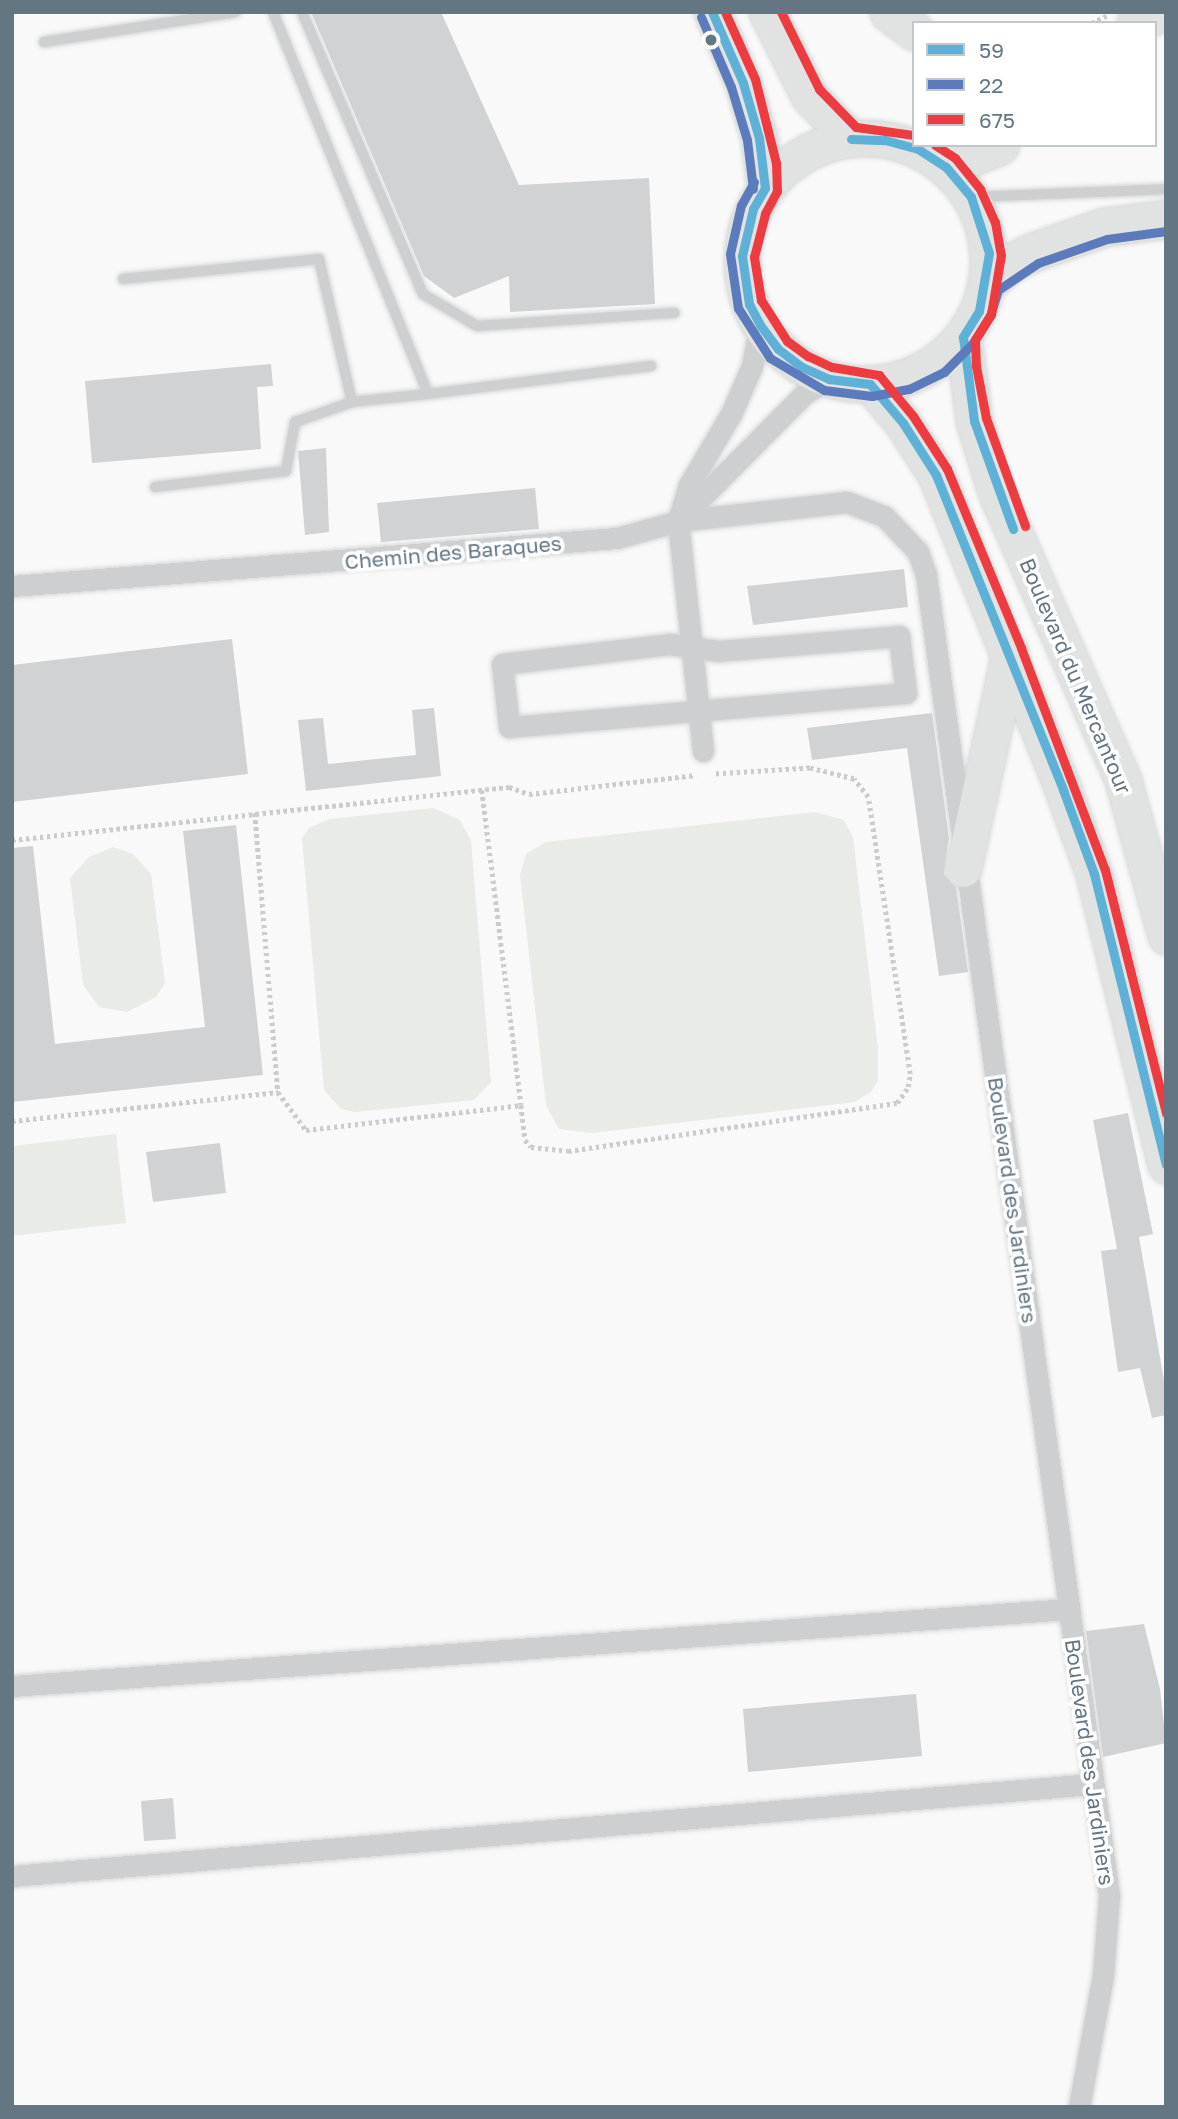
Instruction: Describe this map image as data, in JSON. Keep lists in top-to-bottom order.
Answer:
{
  "streets": {
    "main road": ["Boulevard du Mercantour"],
    "street": ["Chemin des Baraques", "Boulevard des Jardiniers"]
  },
  "crossings": [
    ["Chemin des Baraques", "Boulevard des Jardiniers"]
  ],
  "lines": ["transit line 59", "transit line 675", "transit line 22"],
  "legend": ["59", "22", "675"]
}
